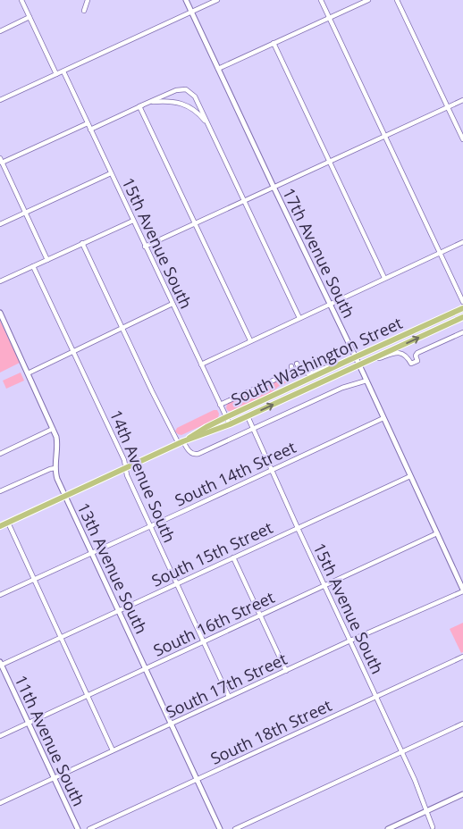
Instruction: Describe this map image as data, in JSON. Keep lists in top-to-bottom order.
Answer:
{
  "streets": {
    "main road": ["South Washington Street"],
    "street": [
      "15th Avenue South",
      "17th Avenue South",
      "South 14th Street",
      "14th Avenue South",
      "South 15th Street",
      "13th Avenue South",
      "South 16th Street",
      "South 17th Street",
      "South 18th Street",
      "11th Avenue South"
    ]
  },
  "crossings": [
    ["15th Avenue South", "South Washington Street"],
    ["15th Avenue South", "South 14th Street"],
    ["15th Avenue South", "South 15th Street"],
    ["15th Avenue South", "South 16th Street"],
    ["15th Avenue South", "South 17th Street"],
    ["15th Avenue South", "South 18th Street"],
    ["17th Avenue South", "South Washington Street"],
    ["17th Avenue South", "South 14th Street"],
    ["17th Avenue South", "South 15th Street"],
    ["17th Avenue South", "South 16th Street"],
    ["17th Avenue South", "South 17th Street"],
    ["South Washington Street", "14th Avenue South"],
    ["South Washington Street", "13th Avenue South"],
    ["South 14th Street", "14th Avenue South"],
    ["South 14th Street", "13th Avenue South"],
    ["14th Avenue South", "South 15th Street"],
    ["14th Avenue South", "South 16th Street"],
    ["14th Avenue South", "South 17th Street"],
    ["South 15th Street", "13th Avenue South"],
    ["South 15th Street", "11th Avenue South"],
    ["13th Avenue South", "South 16th Street"],
    ["13th Avenue South", "South 17th Street"],
    ["13th Avenue South", "South 18th Street"],
    ["South 16th Street", "11th Avenue South"],
    ["South 17th Street", "11th Avenue South"]
  ]
}
